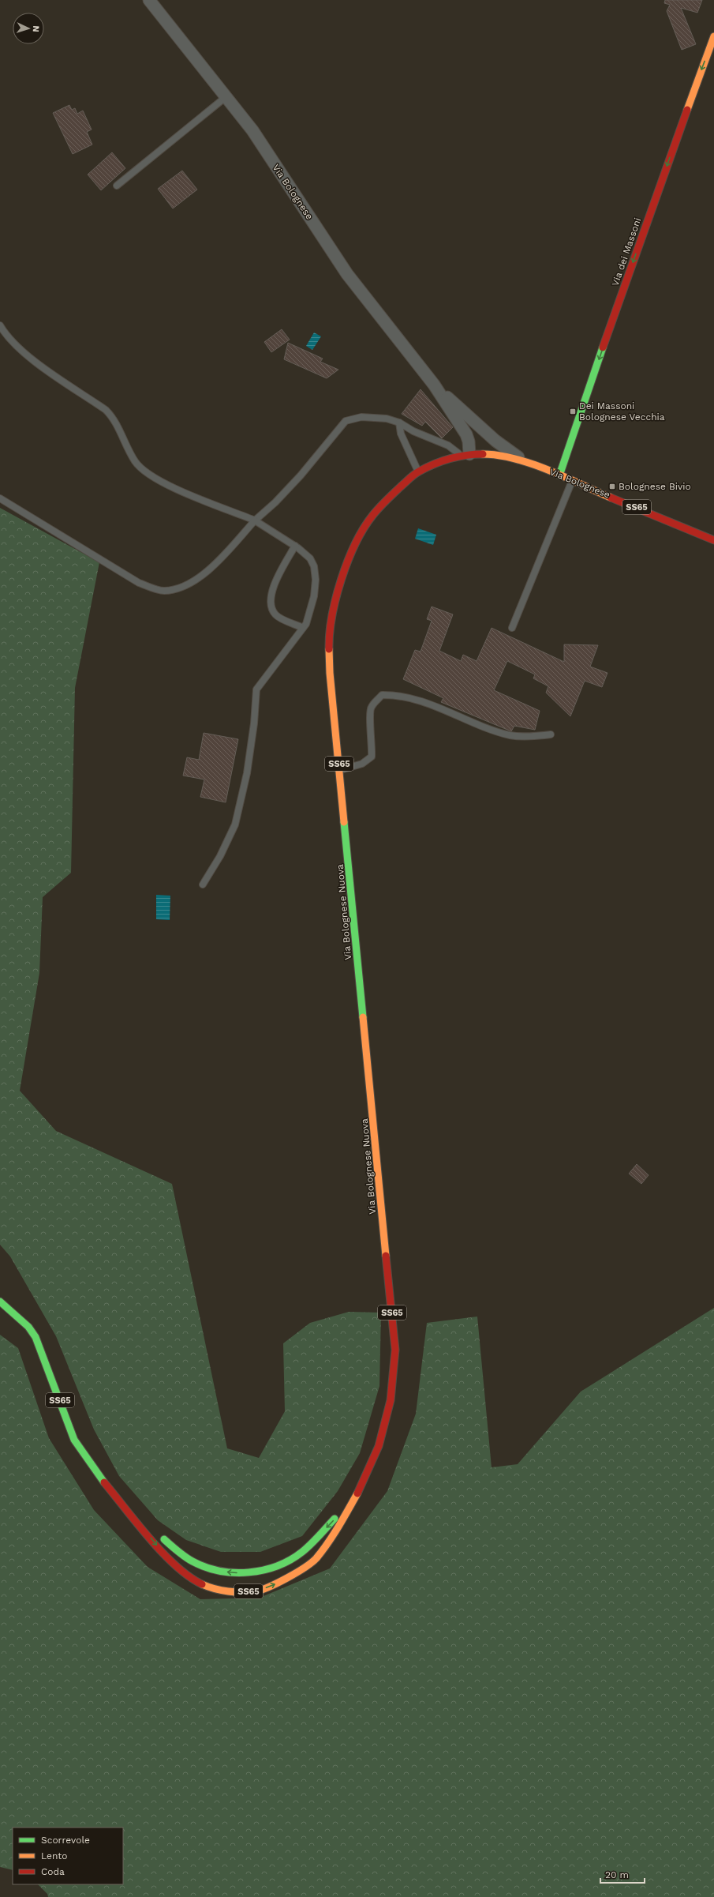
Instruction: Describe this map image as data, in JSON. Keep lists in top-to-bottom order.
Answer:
{
  "streets": {
    "main road": [
      "Via Bolognese",
      "Via dei Massoni",
      "SS65",
      "Via Bolognese Nuova"
    ]
  },
  "crossings": [
    ["Via Bolognese", "Via dei Massoni"],
    ["Via Bolognese", "Via Bolognese Nuova"]
  ],
  "one_way": ["Via dei Massoni"],
  "places": {
    "transit": ["Dei Massoni Bolognese Vecchia", "Bolognese Bivio"]
  },
  "legend": ["Scorrevole", "Lento", "Coda"],
  "scale_bar": "20 m",
  "north": "right"
}
